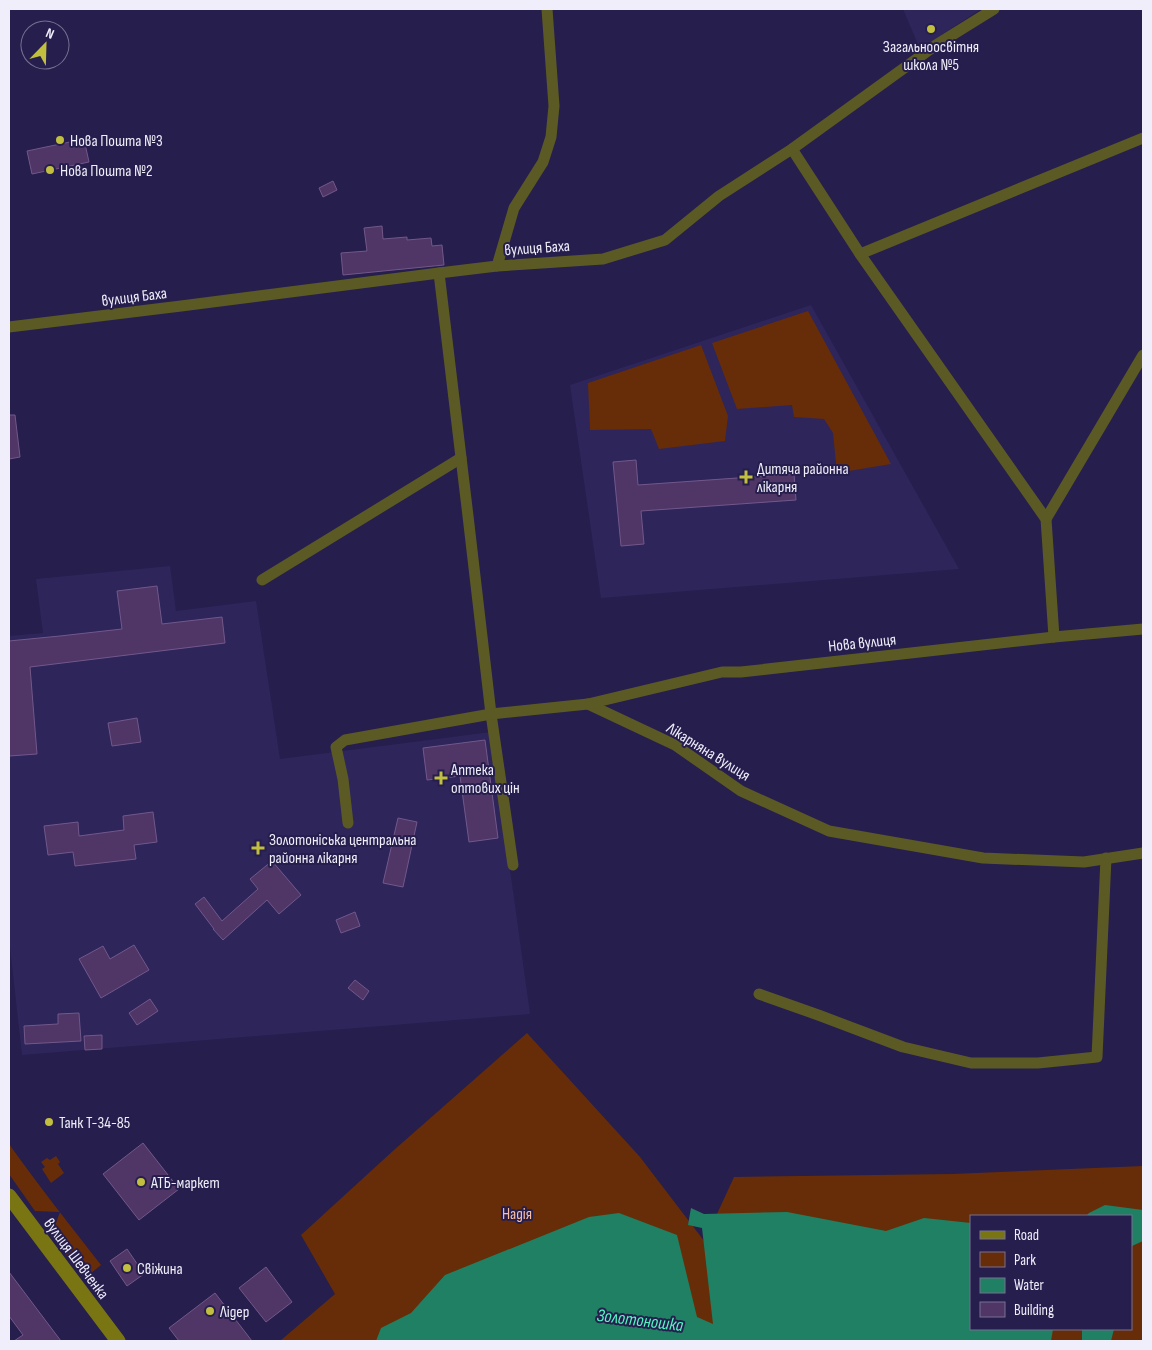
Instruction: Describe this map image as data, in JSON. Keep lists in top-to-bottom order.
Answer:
{
  "streets": {
    "main road": ["вулиця Шевченка"],
    "street": ["вулиця Баха", "Нова вулиця", "Лікарняна вулиця"]
  },
  "crossings": [
    ["Нова вулиця", "Лікарняна вулиця"]
  ],
  "water": ["Золотоношка"],
  "parks": ["Надія"],
  "places": {
    "other": [
      "Загальноосвітня школа №5",
      "Нова Пошта №3",
      "Нова Пошта №2",
      "Танк Т-34-85",
      "АТБ-маркет",
      "Свіжина",
      "Лідер"
    ],
    "health": ["Дитяча районна лікарня", "Аптека оптових цін", "Золотоніська центральна районна лікарня"]
  },
  "legend": [
    "Road",
    "Park",
    "Water",
    "Building"
  ],
  "north": "top right"
}
